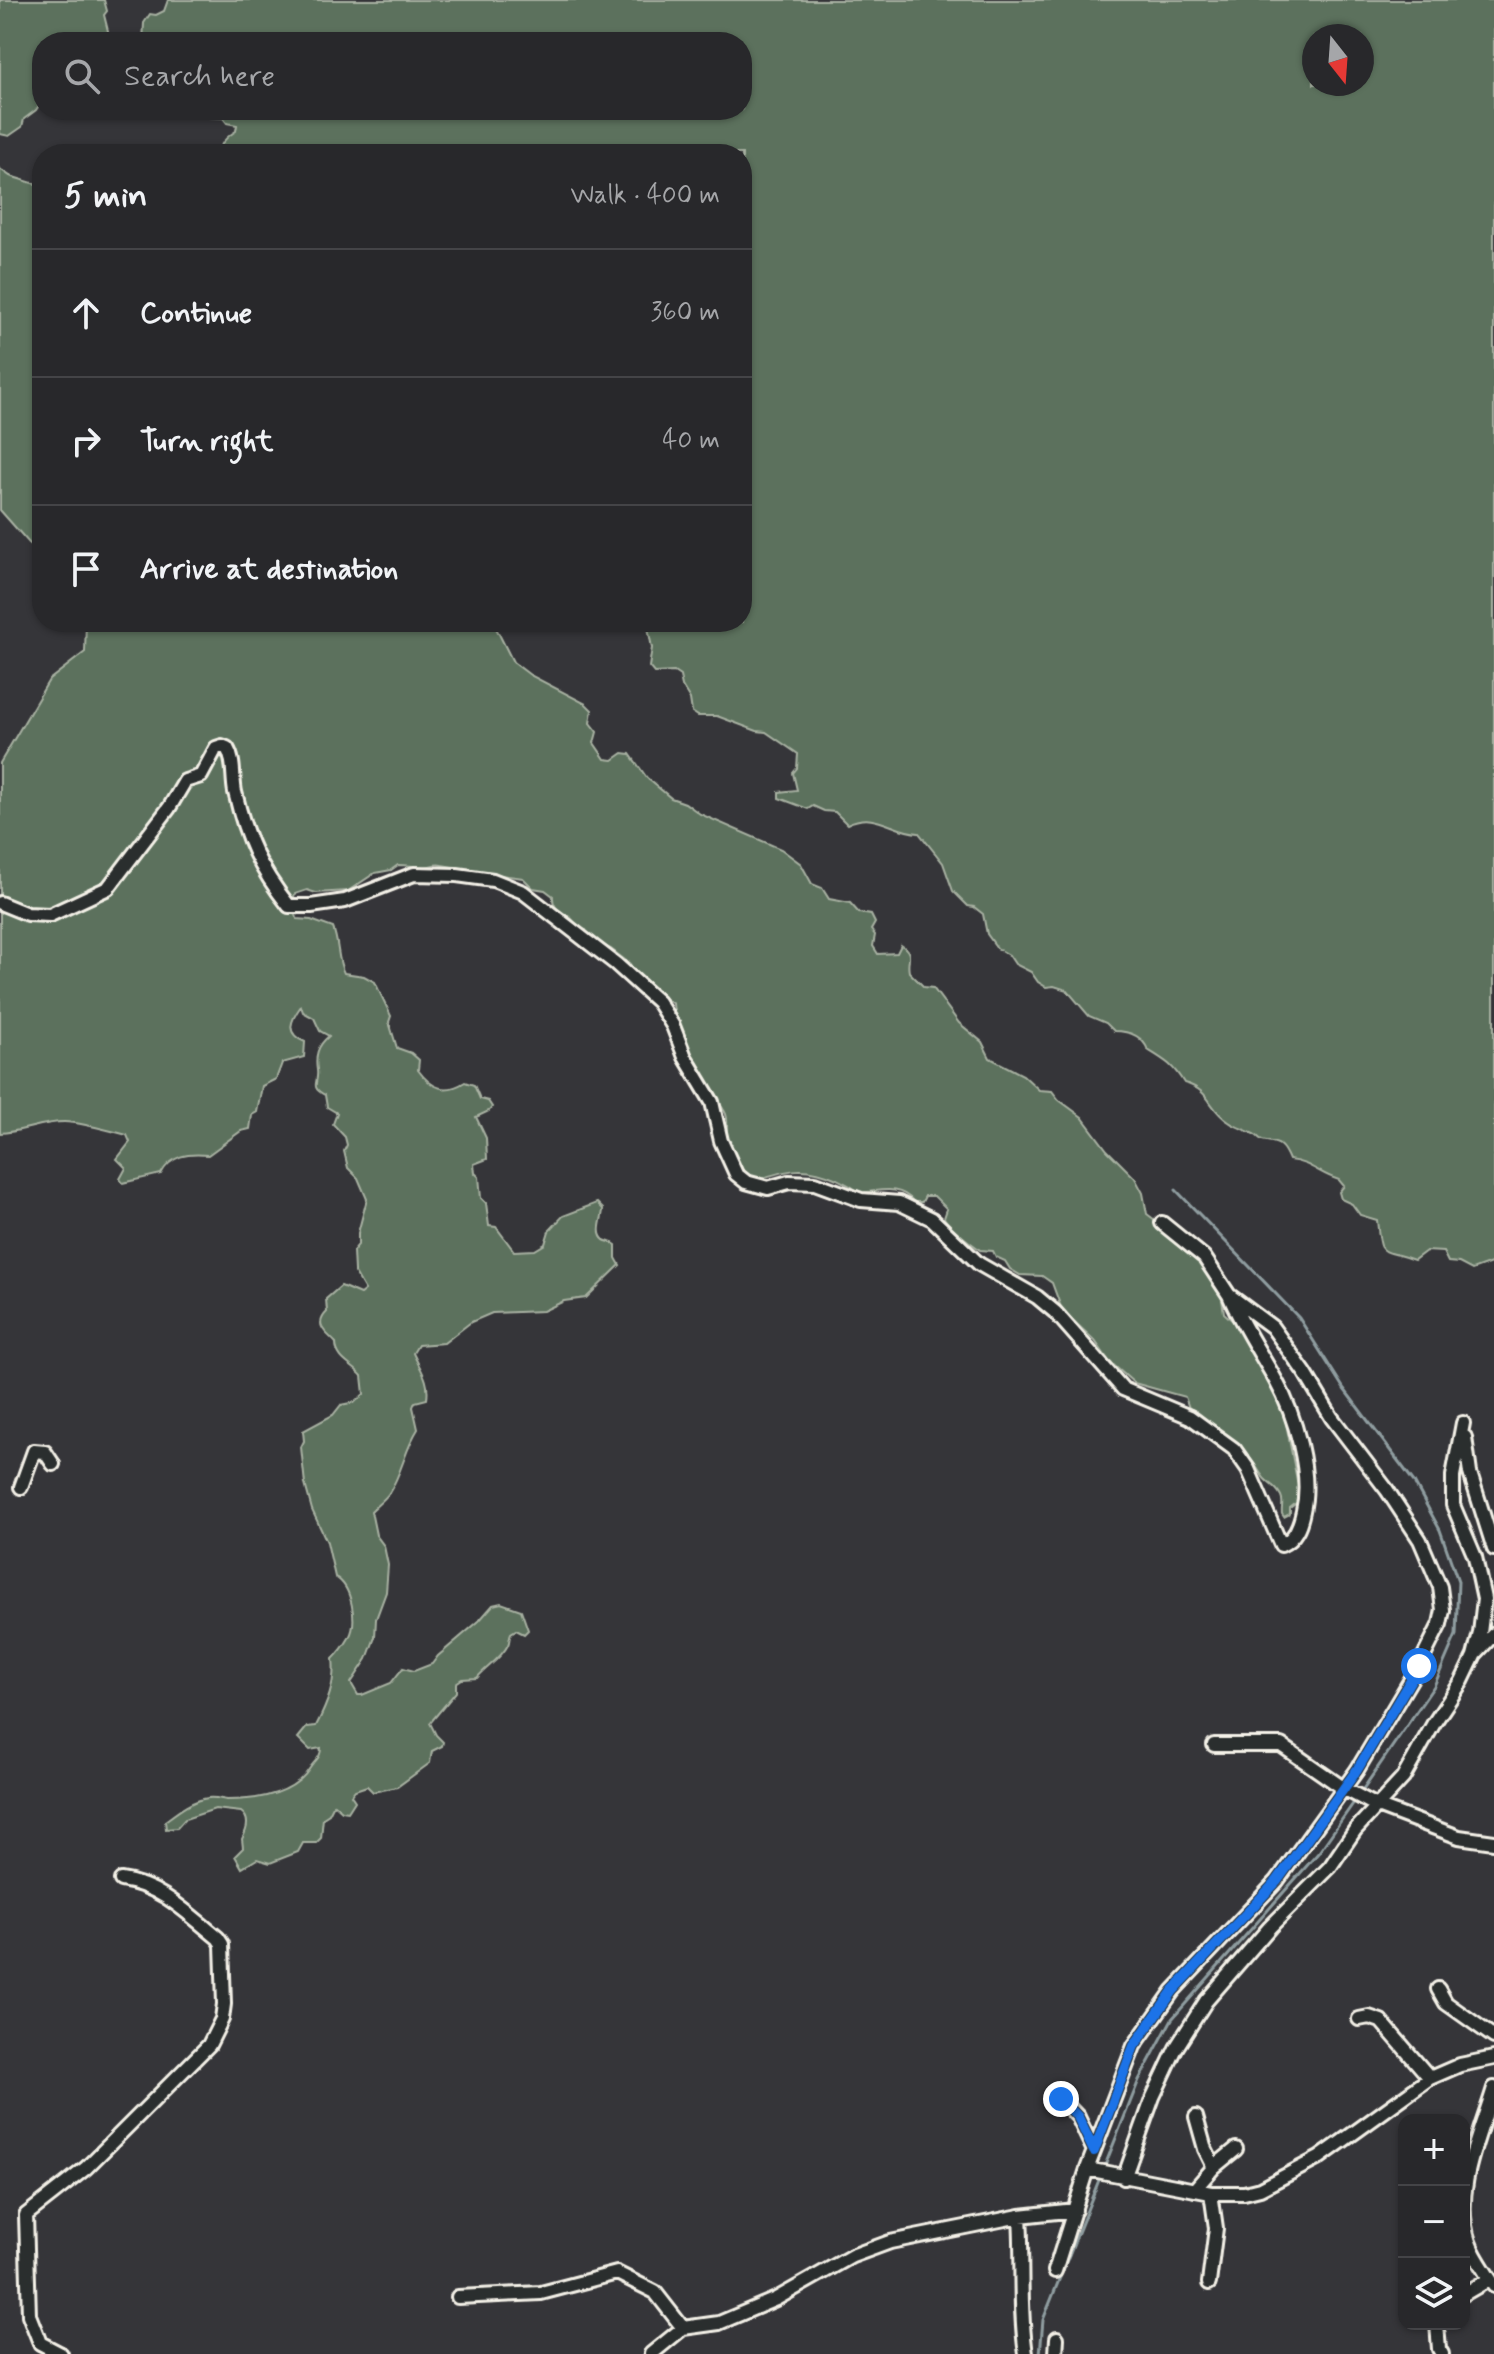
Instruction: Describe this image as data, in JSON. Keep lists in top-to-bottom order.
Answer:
{
  "north": "bottom",
  "page": {
    "search": "Search here",
    "heading": ["5 min", "Walk · 400 m"],
    "list": [
      ["Continue", "360 m"],
      ["Turn right", "40 m"],
      "Arrive at destination"
    ],
    "map_buttons": ["+", "−"]
  }
}
